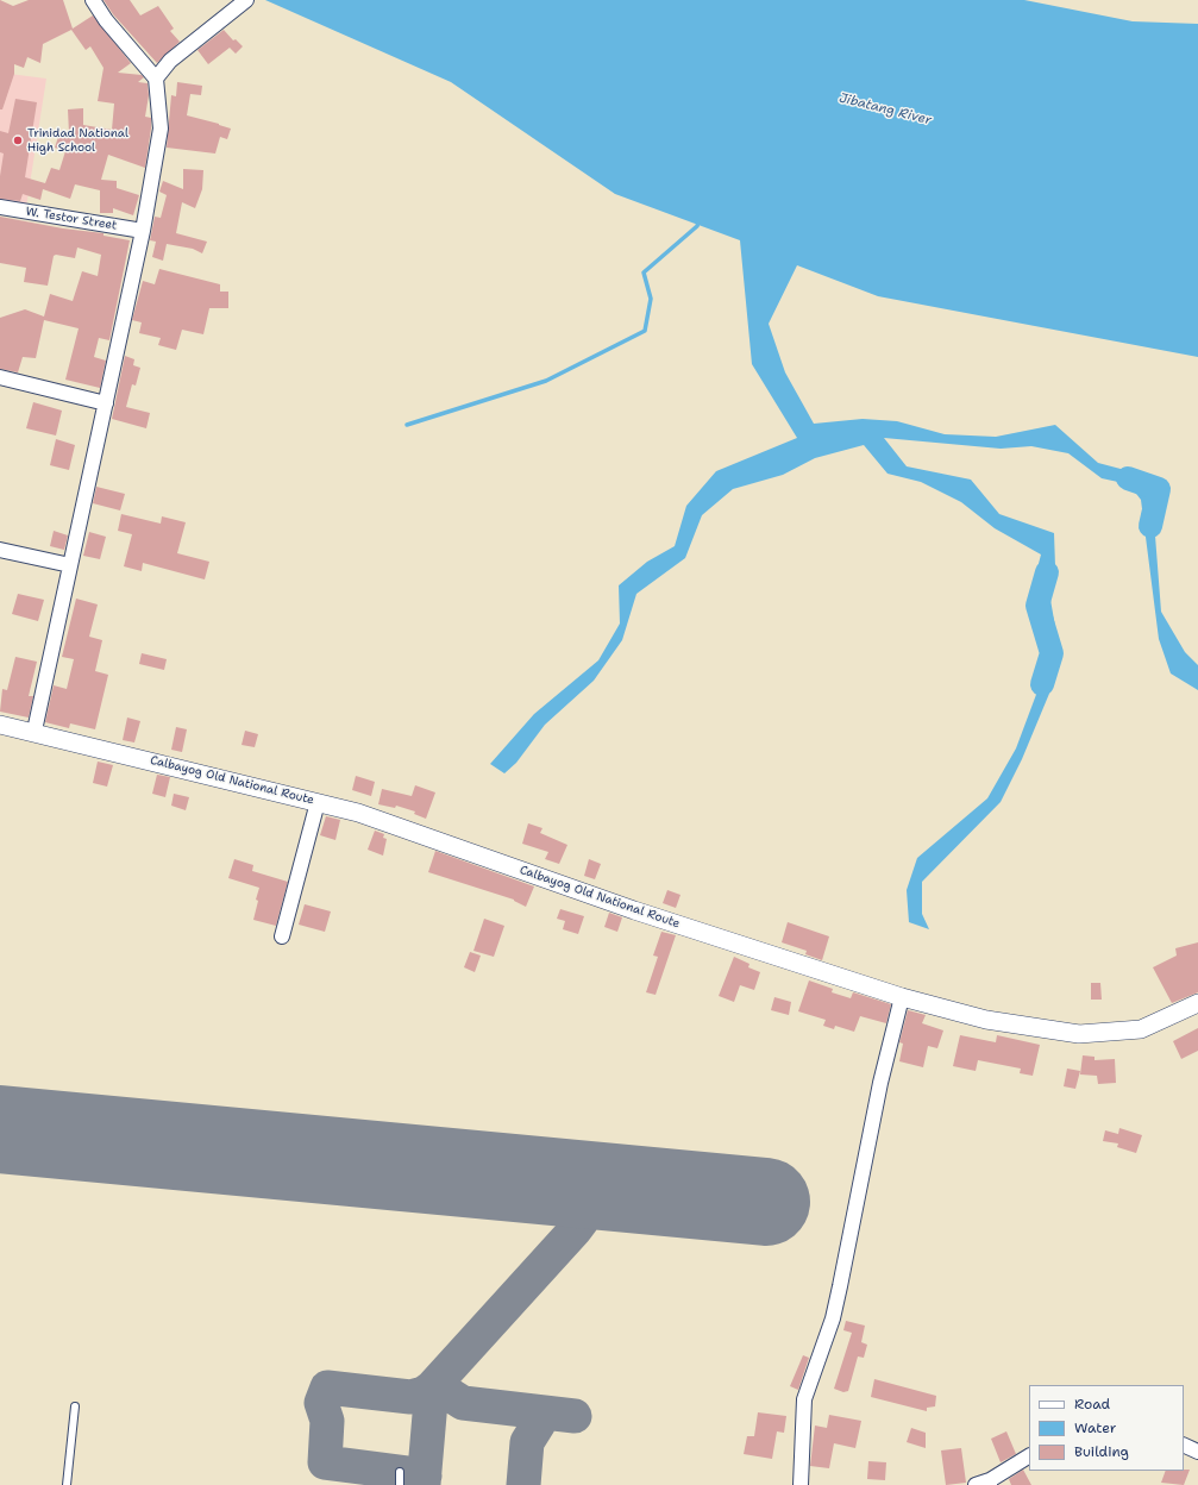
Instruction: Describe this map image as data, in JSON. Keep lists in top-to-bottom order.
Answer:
{
  "streets": {
    "street": ["W. Testor Street", "Calbayog Old National Route"]
  },
  "water": ["Jibatang River"],
  "places": ["Trinidad National High School"],
  "legend": ["Road", "Water", "Building"]
}
